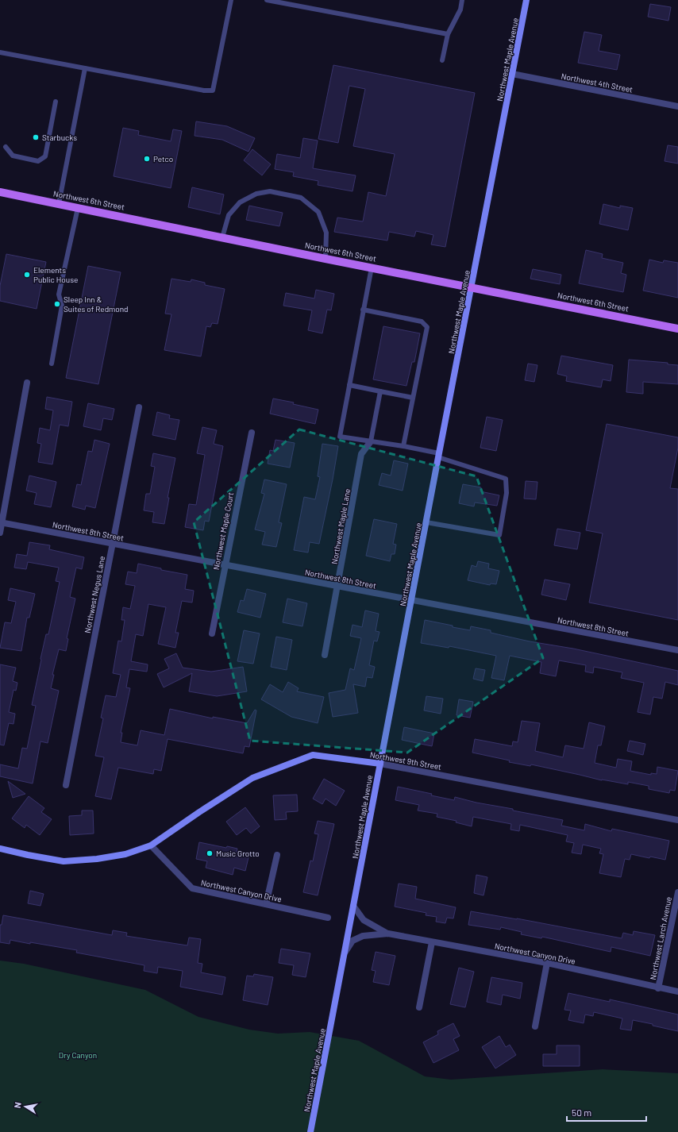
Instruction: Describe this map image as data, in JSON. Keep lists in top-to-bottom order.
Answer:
{
  "streets": {
    "main road": ["Northwest Maple Avenue", "Northwest 6th Street", "Northwest 9th Street"],
    "street": [
      "Northwest 4th Street",
      "Northwest Maple Lane",
      "Northwest 8th Street",
      "Northwest Maple Court",
      "Northwest Negus Lane",
      "Northwest Canyon Drive",
      "Northwest Larch Avenue"
    ]
  },
  "crossings": [
    ["Northwest Maple Avenue", "Northwest 4th Street"],
    ["Northwest Maple Avenue", "Northwest 6th Street"],
    ["Northwest Maple Avenue", "Northwest 8th Street"],
    ["Northwest Maple Avenue", "Northwest 9th Street"],
    ["Northwest Maple Avenue", "Northwest Canyon Drive"],
    ["Northwest Maple Lane", "Northwest 8th Street"],
    ["Northwest 8th Street", "Northwest Maple Court"],
    ["Northwest 8th Street", "Northwest Negus Lane"],
    ["Northwest 9th Street", "Northwest Canyon Drive"],
    ["Northwest Canyon Drive", "Northwest Larch Avenue"]
  ],
  "parks": ["Dry Canyon"],
  "places": [
    "Starbucks",
    "Petco",
    "Elements Public House",
    "Sleep Inn & Suites of Redmond",
    "Music Grotto"
  ],
  "scale_bar": "50 m",
  "north": "left"
}
